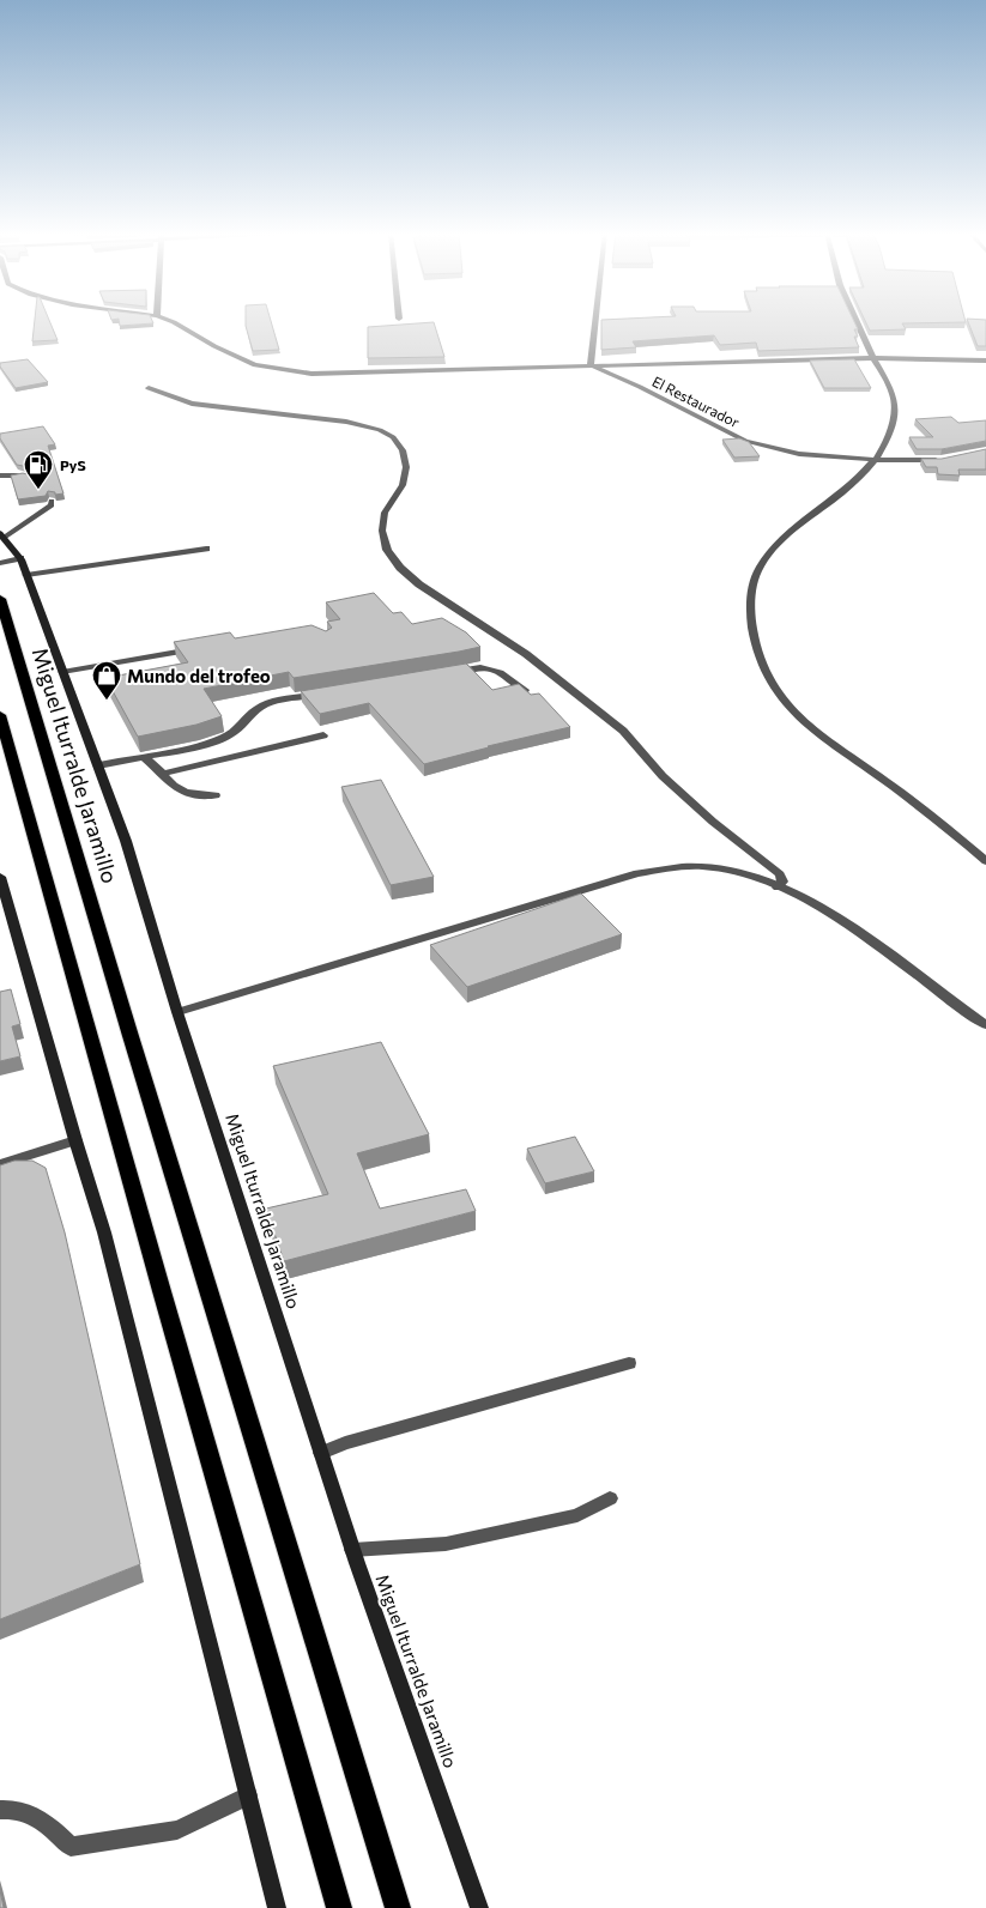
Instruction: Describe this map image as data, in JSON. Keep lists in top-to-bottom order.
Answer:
{
  "streets": {
    "main road": ["Miguel Iturralde Jaramillo"],
    "street": ["El Restaurador"]
  },
  "places": {
    "fuel station": ["PyS"],
    "shop": ["Mundo del trofeo"]
  }
}
